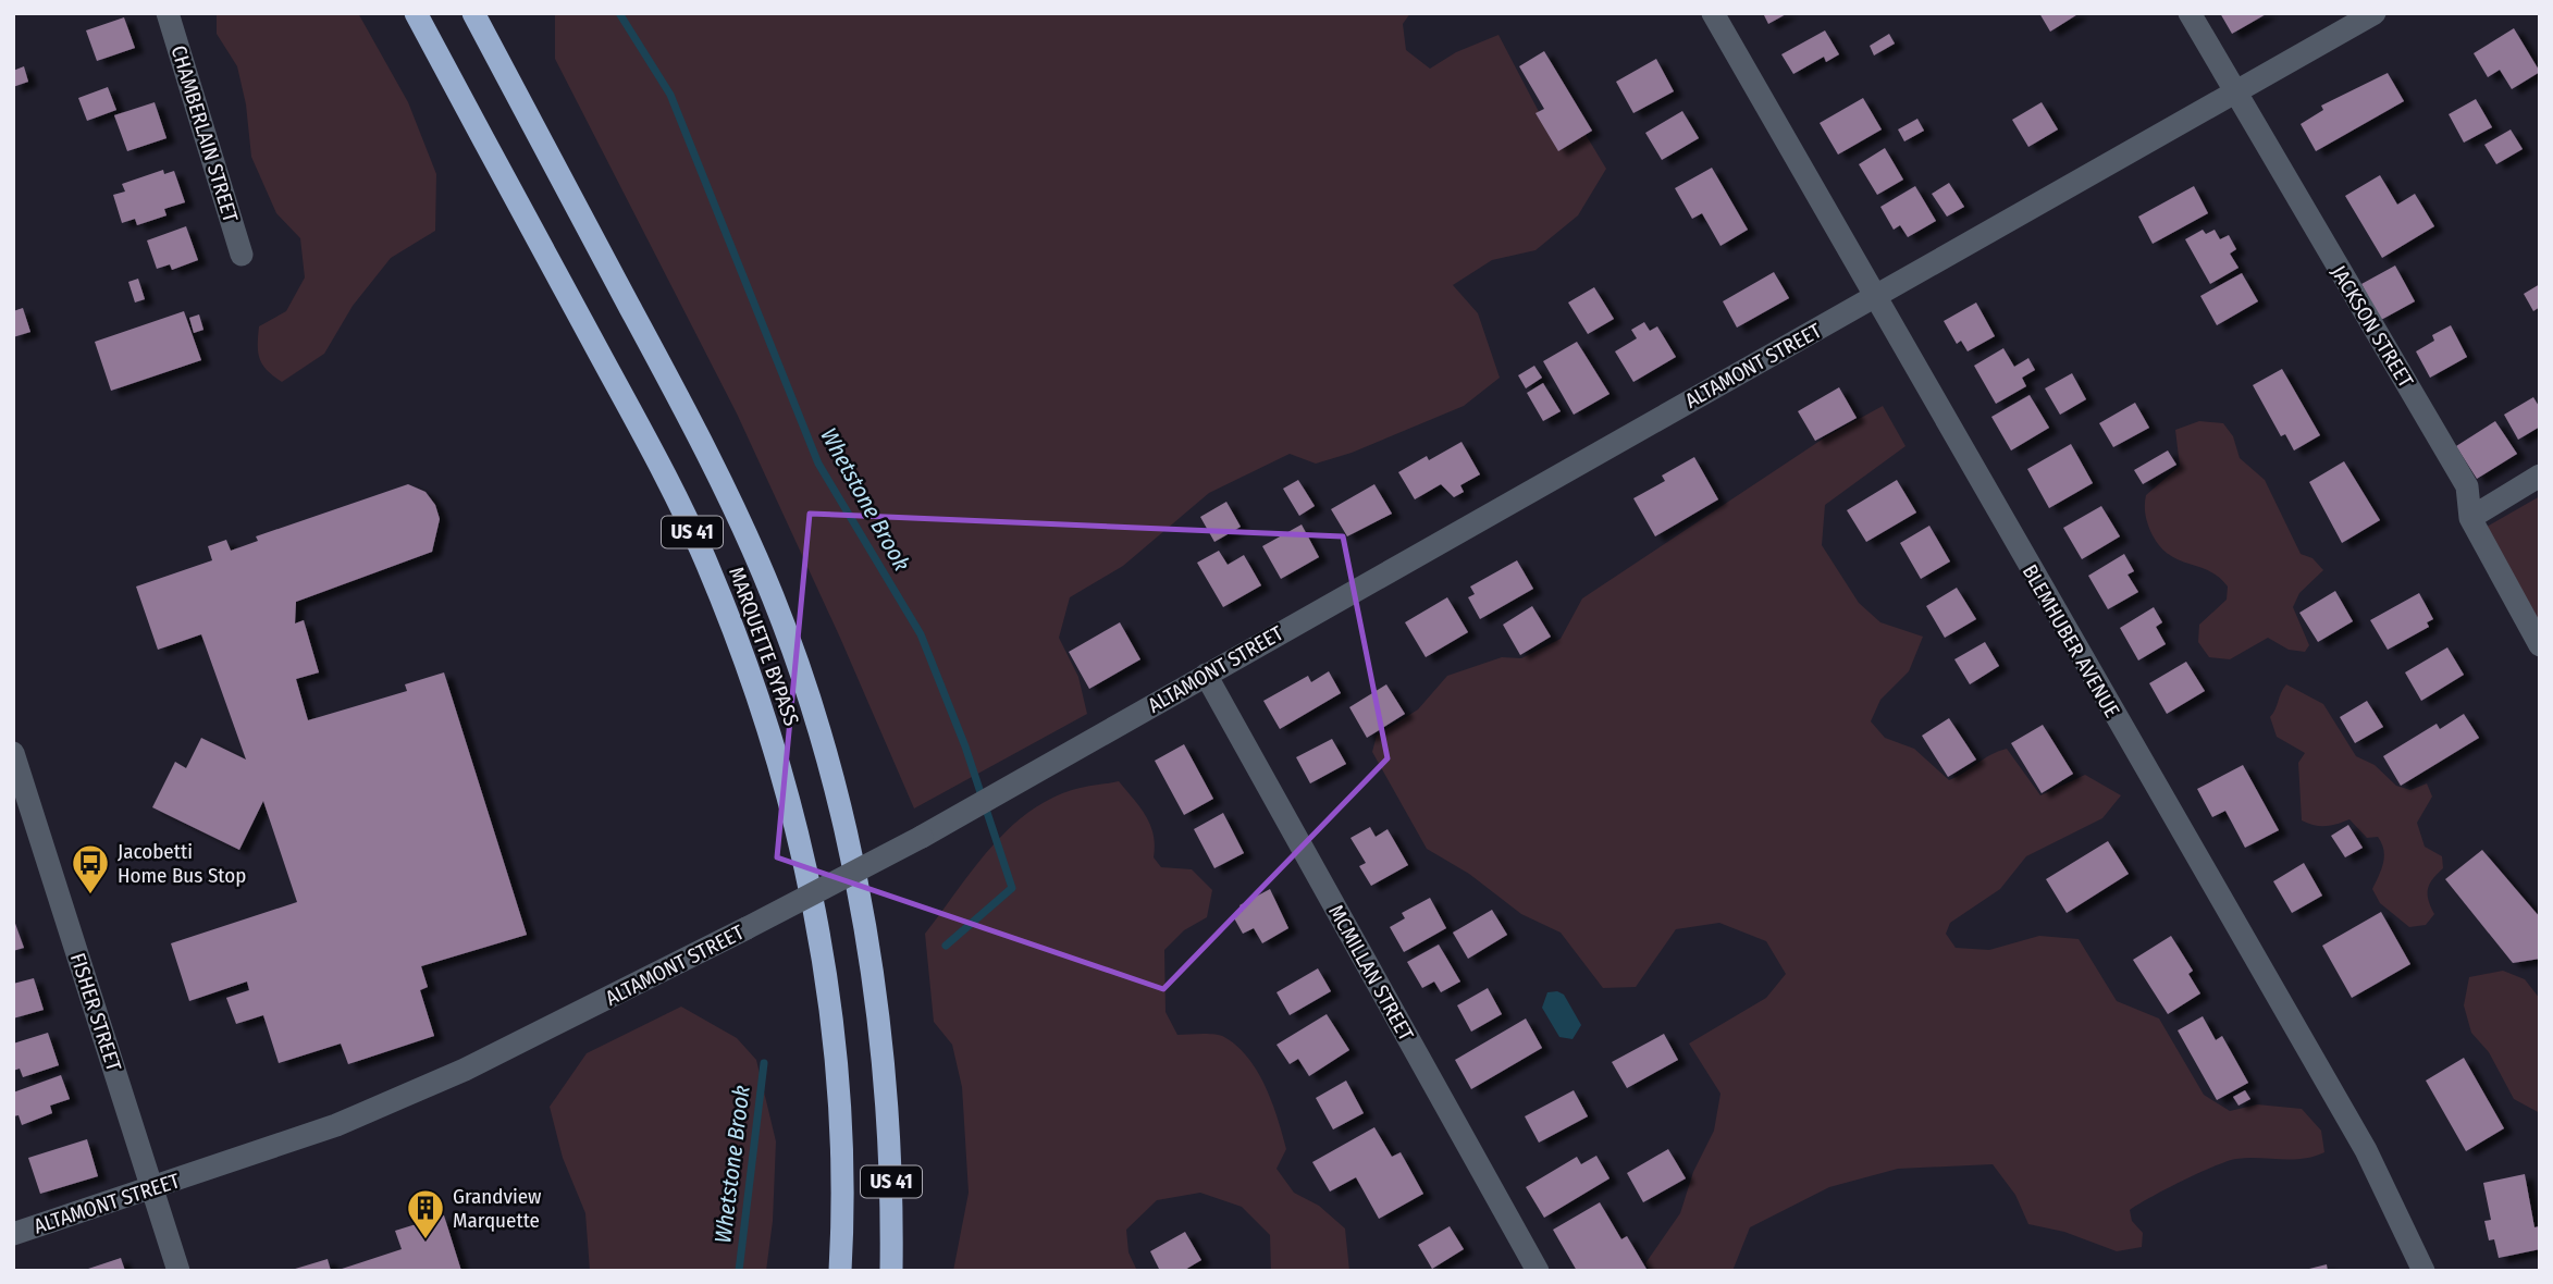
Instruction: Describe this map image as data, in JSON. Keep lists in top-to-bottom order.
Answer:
{
  "streets": {
    "highway": ["US 41", "MARQUETTE BYPASS"],
    "street": [
      "CHAMBERLAIN STREET",
      "JACKSON STREET",
      "ALTAMONT STREET",
      "BLEMHUBER AVENUE",
      "MCMILLAN STREET",
      "FISHER STREET"
    ]
  },
  "crossings": [
    ["JACKSON STREET", "ALTAMONT STREET"],
    ["ALTAMONT STREET", "BLEMHUBER AVENUE"],
    ["ALTAMONT STREET", "MCMILLAN STREET"],
    ["ALTAMONT STREET", "FISHER STREET"]
  ],
  "water": ["Whetstone Brook"],
  "places": {
    "bus stop": ["Jacobetti Home Bus Stop"],
    "building": ["Grandview Marquette"]
  }
}
